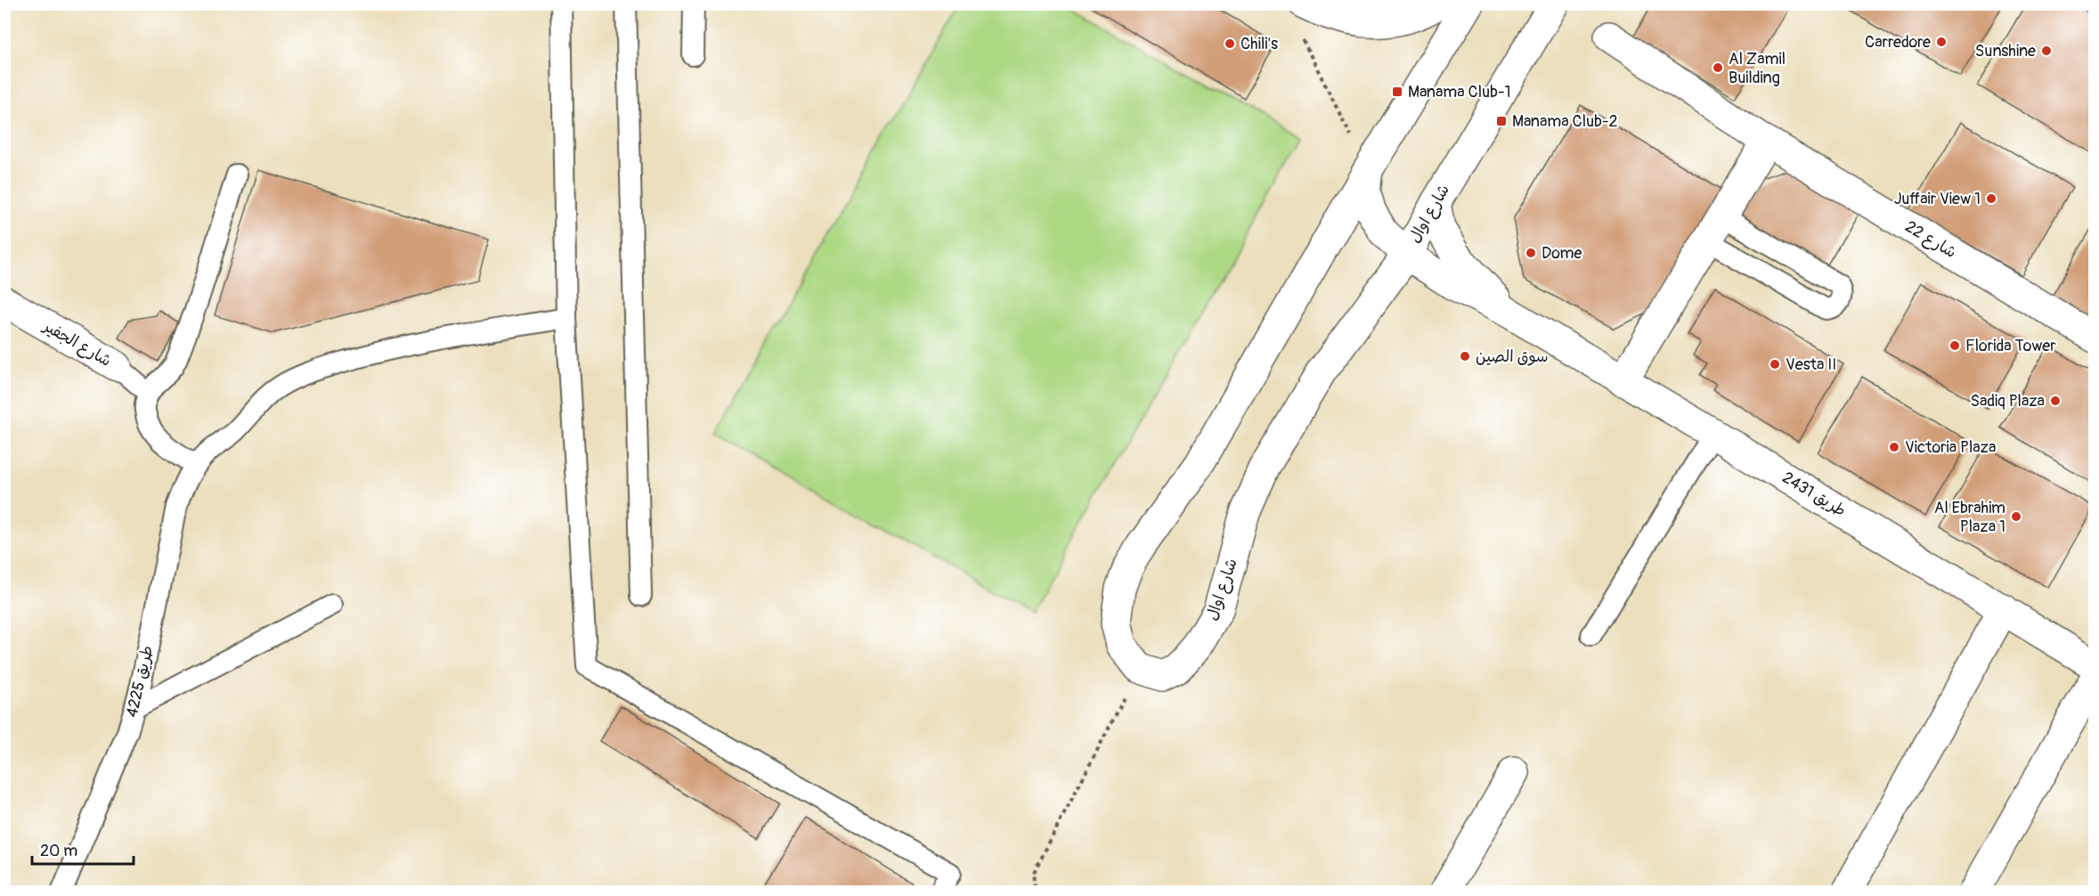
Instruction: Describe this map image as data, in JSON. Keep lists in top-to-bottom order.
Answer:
{
  "streets": {
    "street": [
      "شارع اوال",
      "شارع 22",
      "شارع الجفير",
      "طريق 2431"
    ],
    "lane": ["طريق 4225"]
  },
  "crossings": [
    ["شارع اوال", "طريق 2431"]
  ],
  "places": {
    "other": [
      "Carredore",
      "Chili's",
      "Sunshine",
      "Al Zamil Building",
      "Juffair View 1",
      "Dome",
      "Florida Tower",
      "سوق الصين",
      "Vesta II",
      "Sadiq Plaza",
      "Victoria Plaza",
      "Al Ebrahim Plaza 1"
    ],
    "transit": ["Manama Club-1", "Manama Club-2"]
  },
  "scale_bar": "20 m"
}
